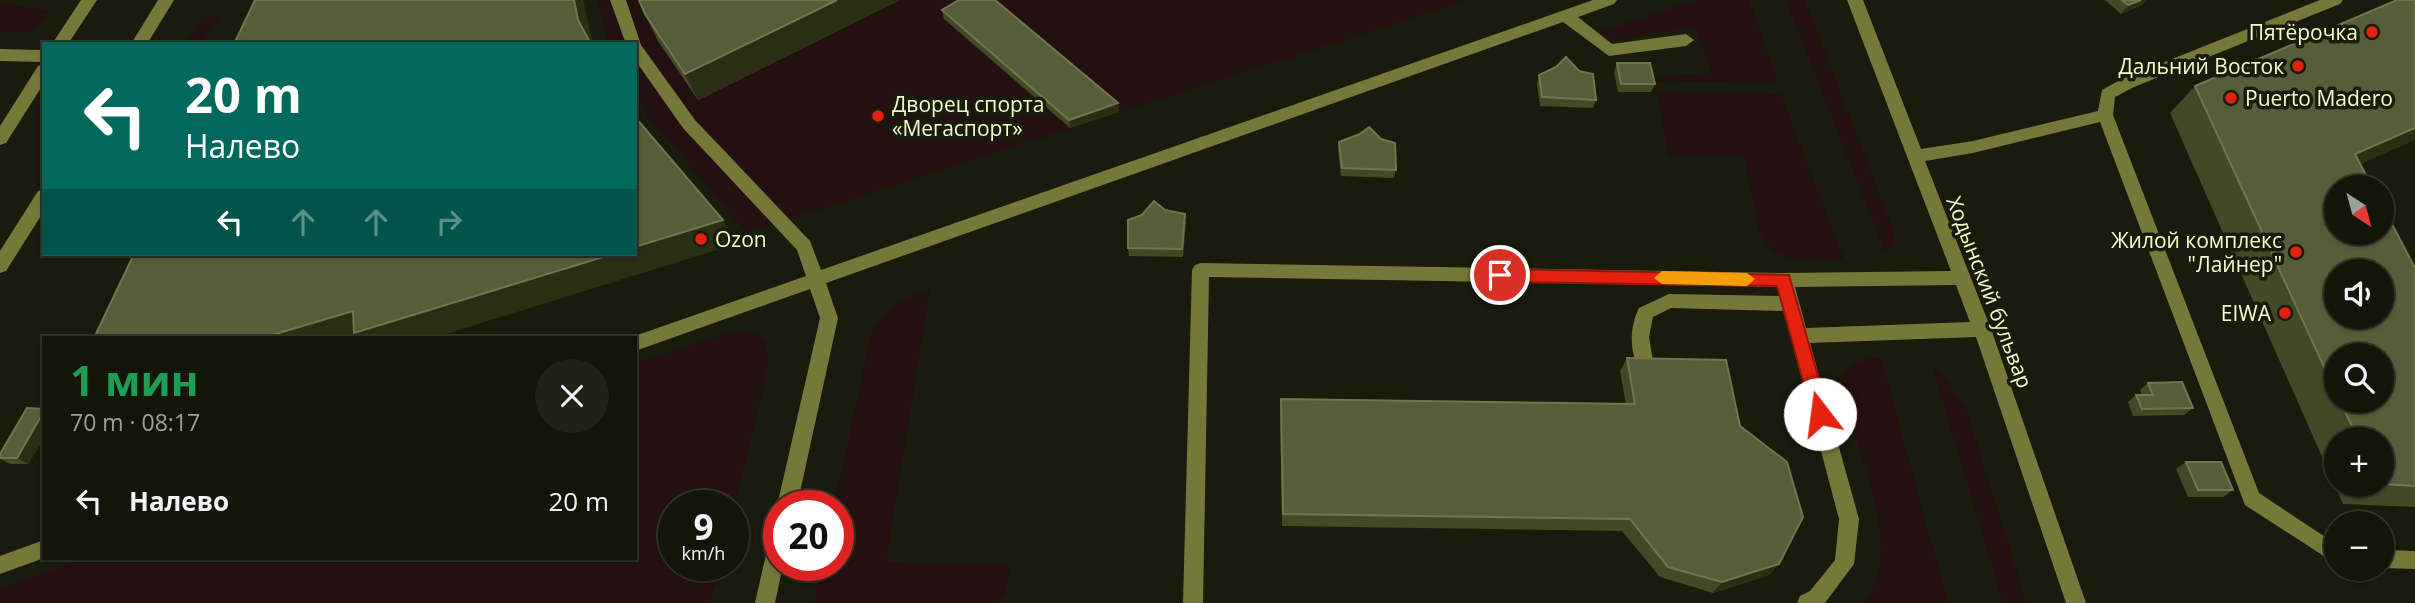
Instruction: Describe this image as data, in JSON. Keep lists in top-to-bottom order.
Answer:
{
  "streets": {
    "street": ["Ходынский бульвар"]
  },
  "places": [
    "Пятёрочка",
    "Дальний Восток",
    "Puerto Madero",
    "Дворец спорта «Мегаспорт»",
    "Ozon",
    "Жилой комплекс \"Лайнер\"",
    "EIWA"
  ],
  "north": "bottom right",
  "page": {
    "turn": ["20 m", "Налево"],
    "map_buttons": ["+", "−"],
    "heading": ["1 мин", "70 m · 08:17"],
    "list": [
      {
        "name": "Налево",
        "value": "20 m"
      }
    ],
    "speed": "9 km/h",
    "limit": "20"
  }
}
